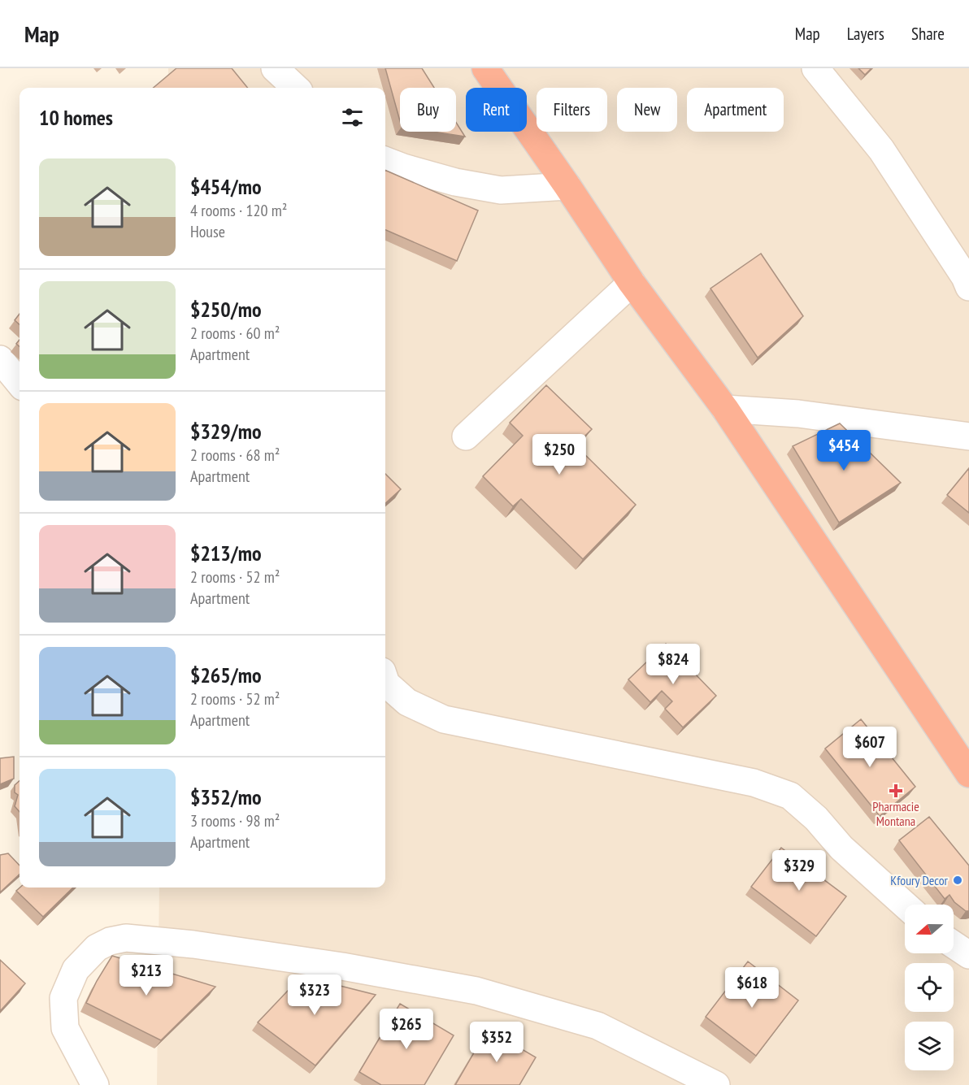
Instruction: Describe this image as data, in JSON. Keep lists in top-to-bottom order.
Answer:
{
  "places": {
    "health": ["Pharmacie Montana"],
    "other": ["Kfoury Decor"]
  },
  "north": "left",
  "page": {
    "header": "Map",
    "nav": ["Map", "Layers", "Share"],
    "chip": [
      "Buy",
      "Rent",
      "Filters",
      "New",
      "Apartment"
    ],
    "heading": "10 homes",
    "list": [
      {
        "name": "$454/mo",
        "note": "4 rooms · 120 m² · House"
      },
      {
        "name": "$250/mo",
        "note": "2 rooms · 60 m² · Apartment"
      },
      {
        "name": "$329/mo",
        "note": "2 rooms · 68 m² · Apartment"
      },
      {
        "name": "$213/mo",
        "note": "2 rooms · 52 m² · Apartment"
      },
      {
        "name": "$265/mo",
        "note": "2 rooms · 52 m² · Apartment"
      },
      {
        "name": "$352/mo",
        "note": "3 rooms · 98 m² · Apartment"
      }
    ],
    "price": [
      "$454",
      "$250",
      "$824",
      "$607",
      "$329",
      "$213",
      "$618",
      "$323",
      "$265",
      "$352"
    ]
  }
}
